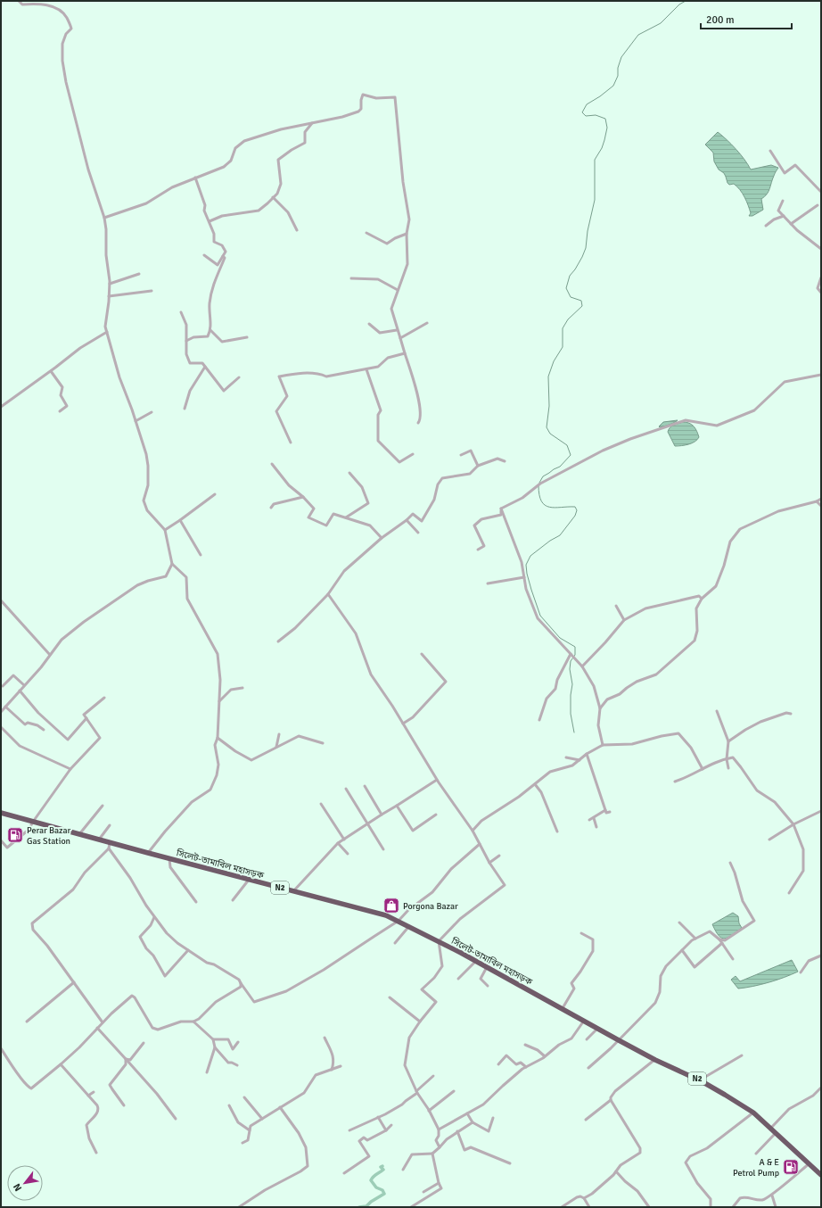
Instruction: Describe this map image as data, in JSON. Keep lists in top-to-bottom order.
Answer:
{
  "streets": {
    "highway": ["সিলেট-তামাবিল মহাসড়ক", "N2"]
  },
  "crossings": [
    ["সিলেট-তামাবিল মহাসড়ক", "N2"]
  ],
  "places": {
    "fuel station": ["Perar Bazar Gas Station", "A & E Petrol Pump"],
    "shop": ["Porgona Bazar"]
  },
  "scale_bar": "200 m",
  "north": "bottom left"
}
